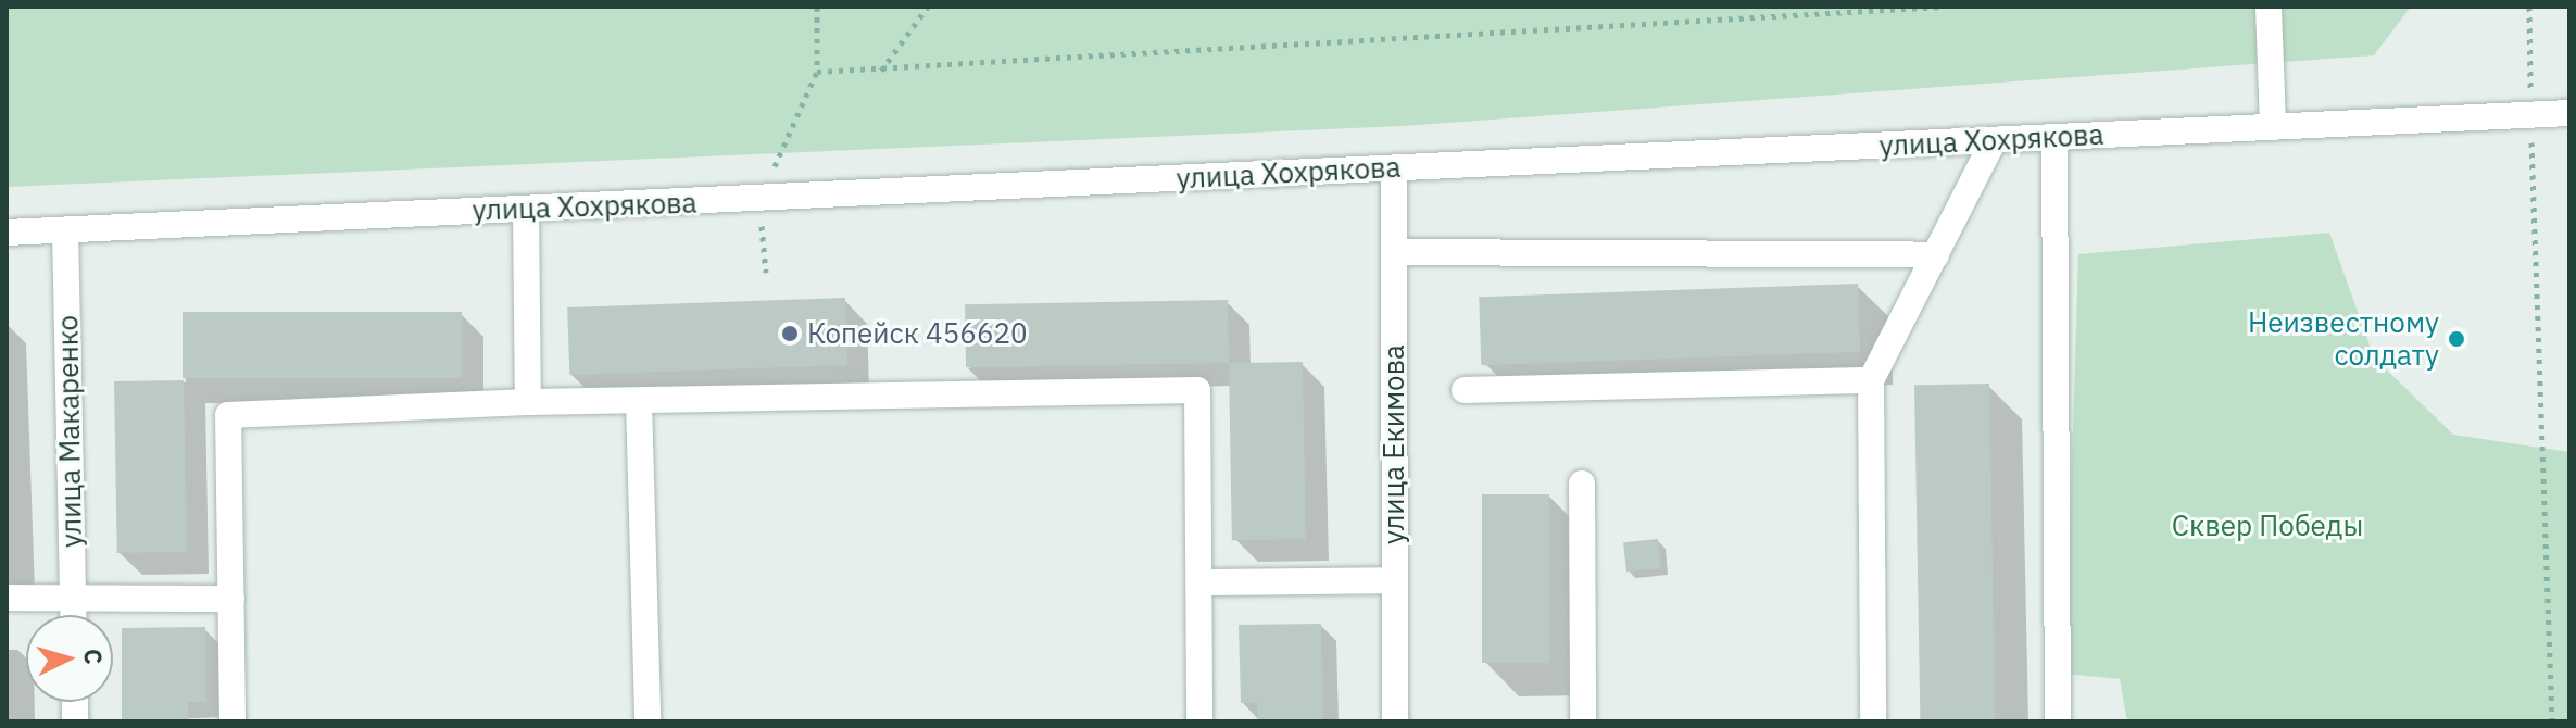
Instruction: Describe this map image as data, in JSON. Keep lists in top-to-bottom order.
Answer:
{
  "streets": {
    "street": ["улица Хохрякова", "улица Макаренко", "улица Екимова"]
  },
  "crossings": [
    ["улица Хохрякова", "улица Макаренко"],
    ["улица Хохрякова", "улица Екимова"]
  ],
  "parks": ["Сквер Победы"],
  "places": ["Копейск 456620", "Неизвестному солдату"],
  "north": "right"
}
